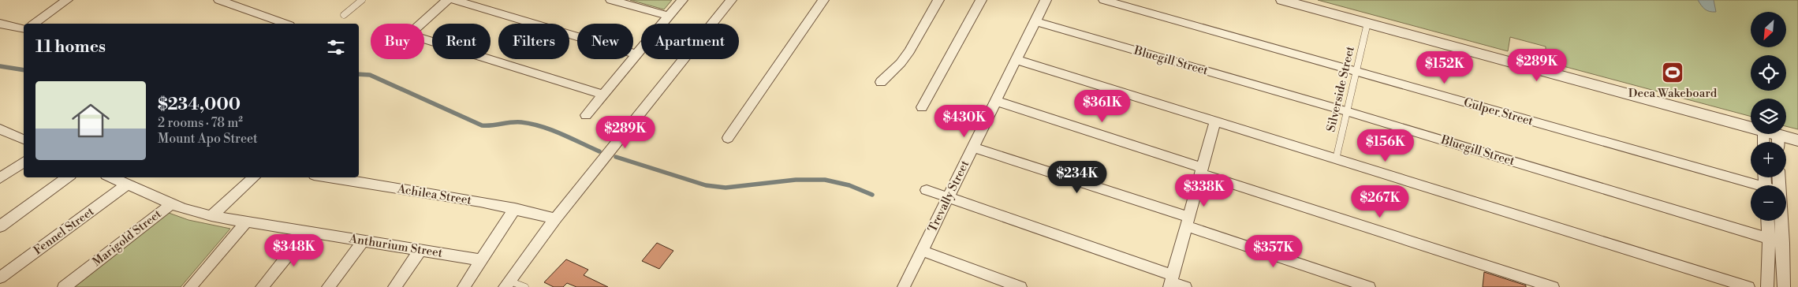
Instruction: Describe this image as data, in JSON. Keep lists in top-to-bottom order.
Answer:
{
  "streets": {
    "street": [
      "Bluegill Street",
      "Gulper Street",
      "Achilea Street",
      "Trevally Street",
      "Fennel Street",
      "Marigold Street",
      "Anthurium Street"
    ],
    "lane": ["Silverside Street"]
  },
  "crossings": [
    ["Bluegill Street", "Silverside Street"],
    ["Bluegill Street", "Trevally Street"],
    ["Silverside Street", "Gulper Street"],
    ["Fennel Street", "Anthurium Street"],
    ["Marigold Street", "Anthurium Street"]
  ],
  "places": {
    "sports": ["Deca Wakeboard"]
  },
  "north": "bottom left",
  "page": {
    "map_buttons": ["+", "−"],
    "chip": [
      "Buy",
      "Rent",
      "Filters",
      "New",
      "Apartment"
    ],
    "heading": "11 homes",
    "price": [
      "$289K",
      "$152K",
      "$361K",
      "$430K",
      "$289K",
      "$156K",
      "$234K",
      "$338K",
      "$267K",
      "$348K",
      "$357K"
    ],
    "list": [
      {
        "name": "$234,000",
        "note": "2 rooms · 78 m² · Mount Apo Street"
      }
    ]
  }
}
